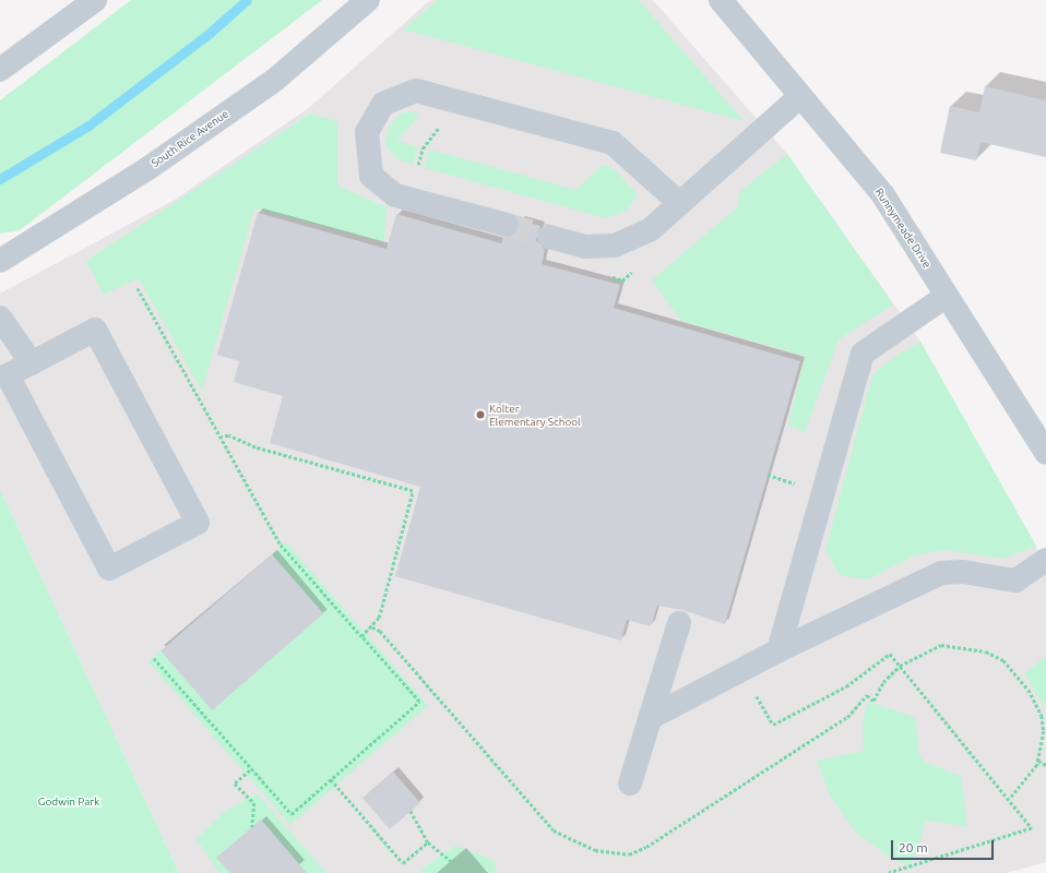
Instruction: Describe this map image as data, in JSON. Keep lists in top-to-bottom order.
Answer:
{
  "streets": {
    "street": ["South Rice Avenue", "Runnymeade Drive"]
  },
  "parks": ["Godwin Park"],
  "places": ["Kolter Elementary School"],
  "scale_bar": "20 m"
}
